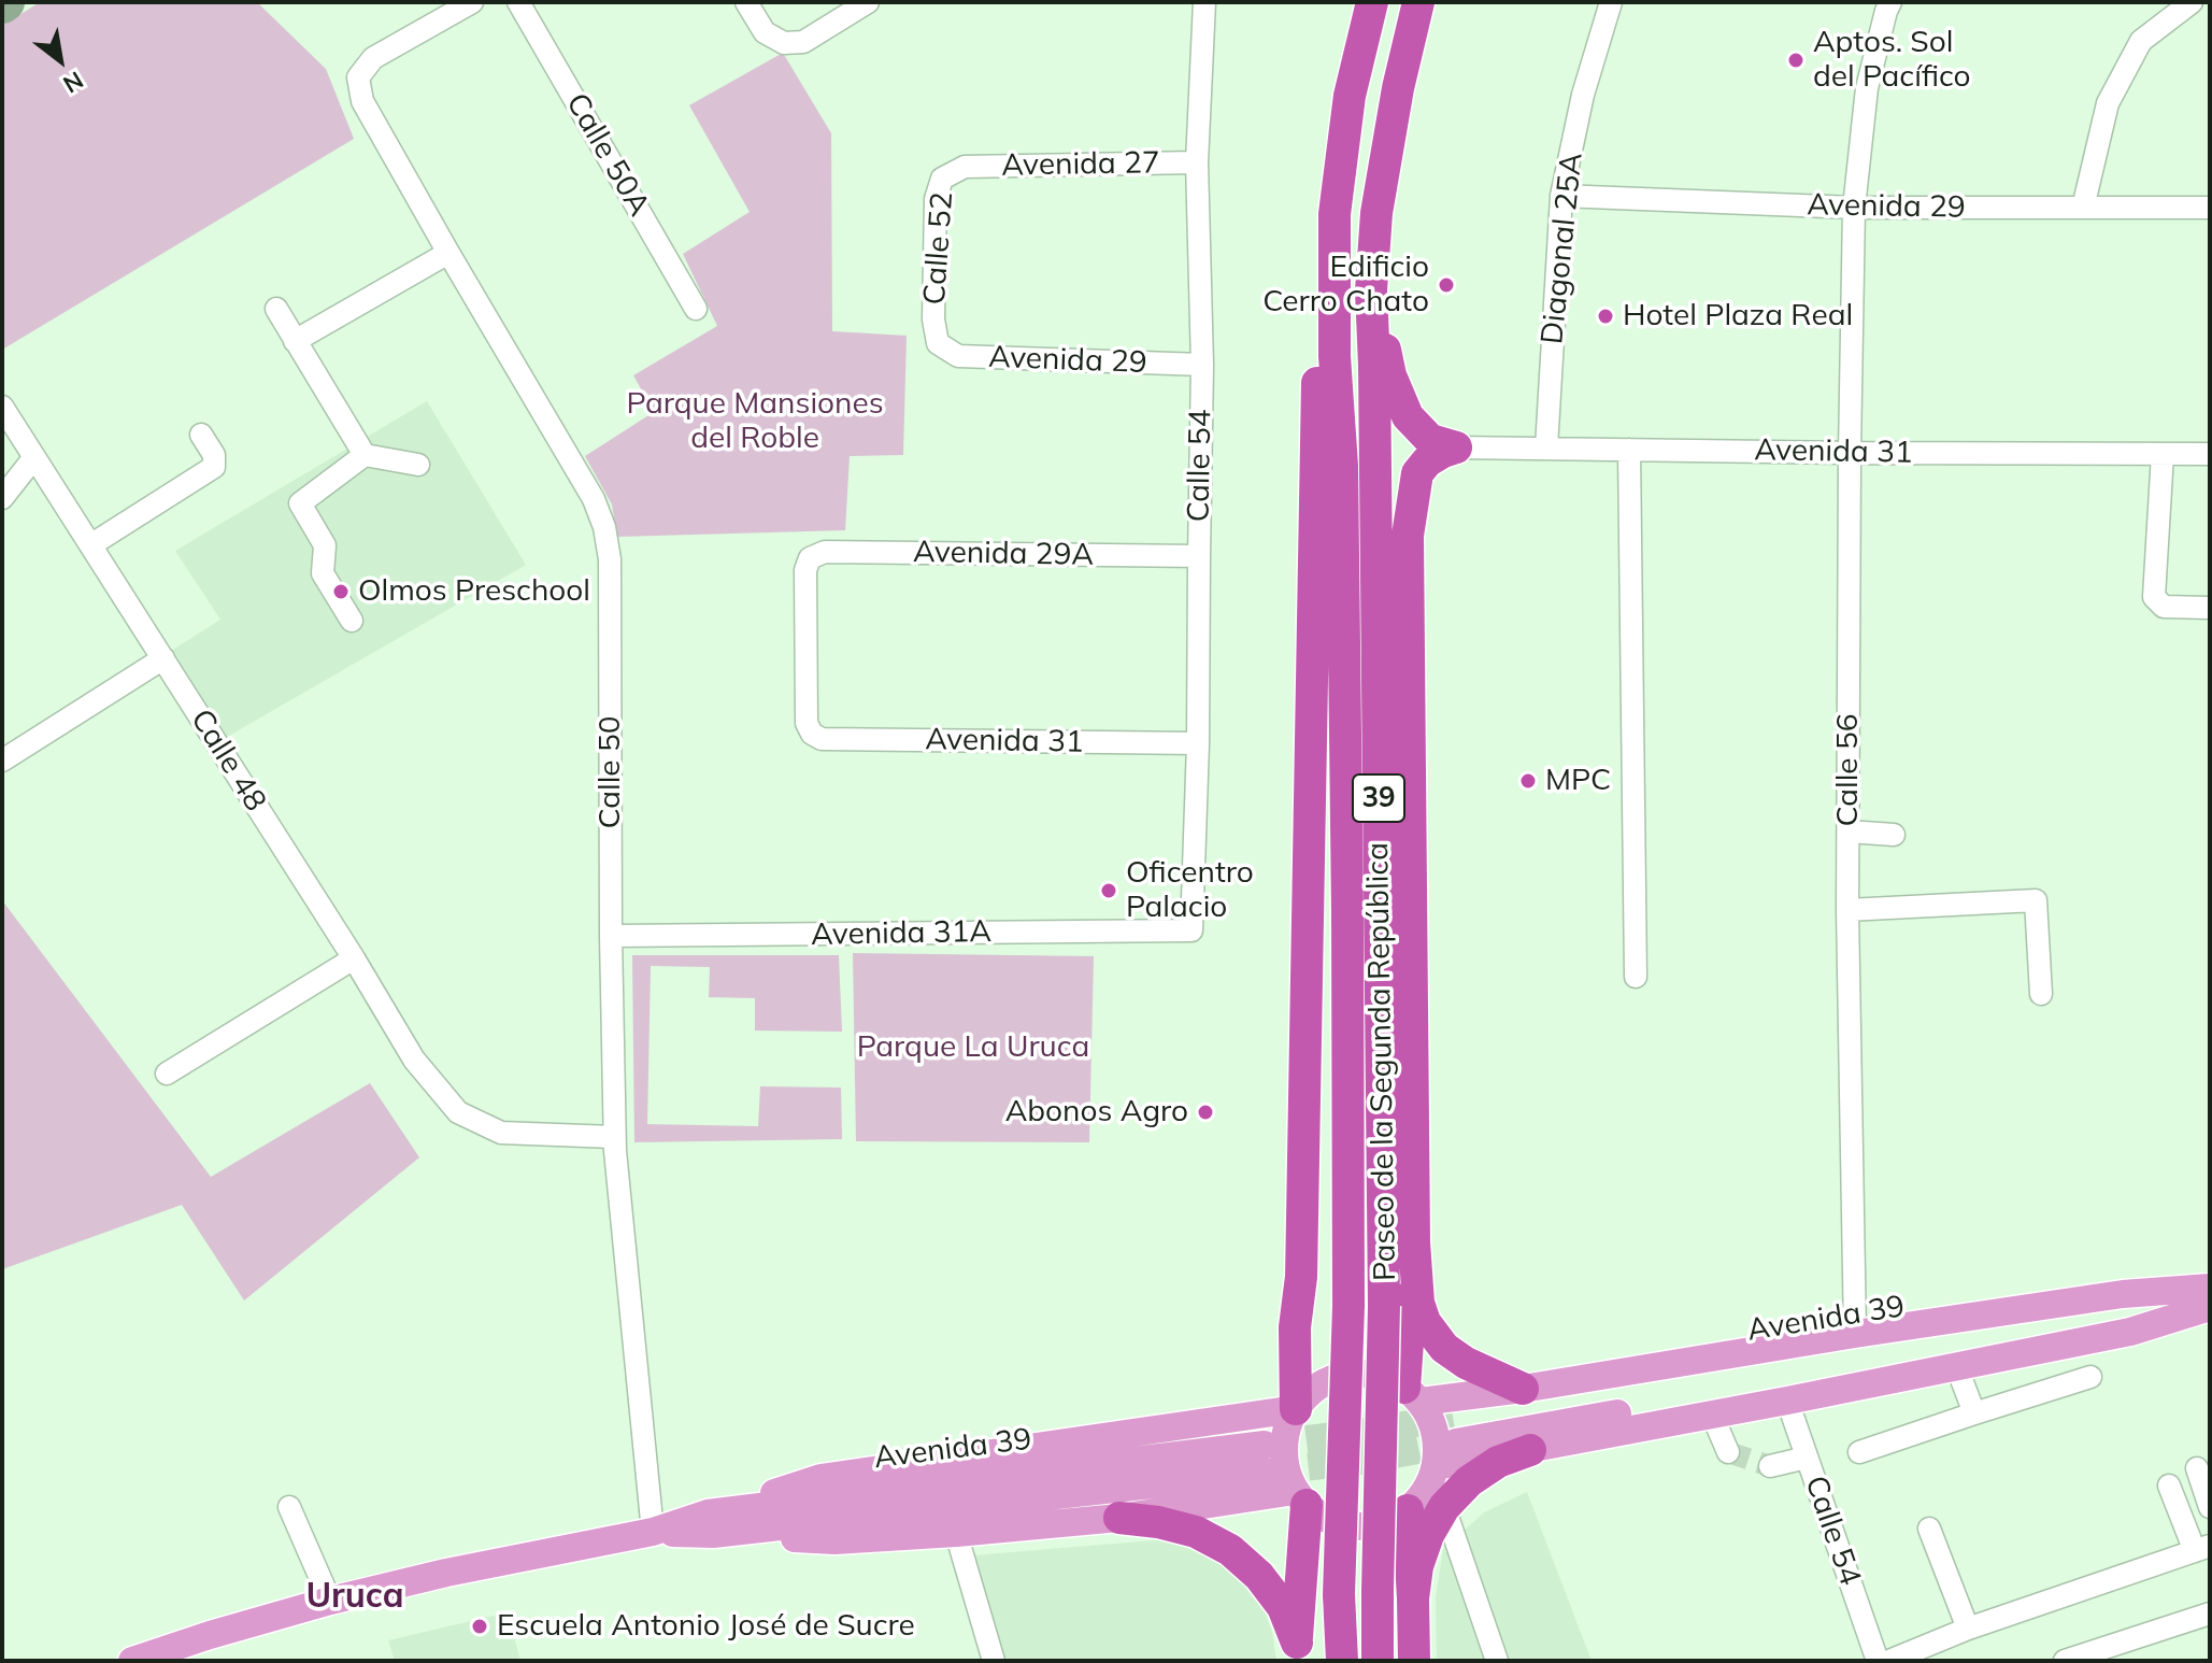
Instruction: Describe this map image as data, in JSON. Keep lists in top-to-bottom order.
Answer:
{
  "streets": {
    "highway": ["39", "Paseo de la Segunda República"],
    "main road": ["Avenida 39"],
    "street": [
      "Calle 50A",
      "Avenida 27",
      "Avenida 29",
      "Calle 52",
      "Diagonal 25A",
      "Avenida 31",
      "Calle 54",
      "Avenida 29A",
      "Calle 48",
      "Calle 56",
      "Calle 50",
      "Avenida 31A"
    ]
  },
  "crossings": [
    ["Avenida 27", "Calle 52"],
    ["Avenida 27", "Calle 54"],
    ["Avenida 29", "Calle 52"],
    ["Avenida 29", "Diagonal 25A"],
    ["Avenida 29", "Calle 54"],
    ["Avenida 29", "Calle 56"],
    ["Diagonal 25A", "Avenida 31"],
    ["Avenida 31", "Calle 54"],
    ["Avenida 31", "Avenida 29A"],
    ["Avenida 31", "Calle 56"],
    ["Calle 54", "Avenida 29A"],
    ["Calle 54", "Avenida 31A"],
    ["Calle 48", "Calle 50"],
    ["Calle 50", "Avenida 31A"],
    ["Calle 50", "Avenida 39"]
  ],
  "districts": ["Uruca"],
  "parks": ["Parque Mansiones del Roble", "Parque La Uruca"],
  "places": [
    "Aptos. Sol del Pacífico",
    "Edificio Cerro Chato",
    "Hotel Plaza Real",
    "Olmos Preschool",
    "MPC",
    "Oficentro Palacio",
    "Abonos Agro",
    "Escuela Antonio José de Sucre"
  ],
  "north": "bottom right"
}
